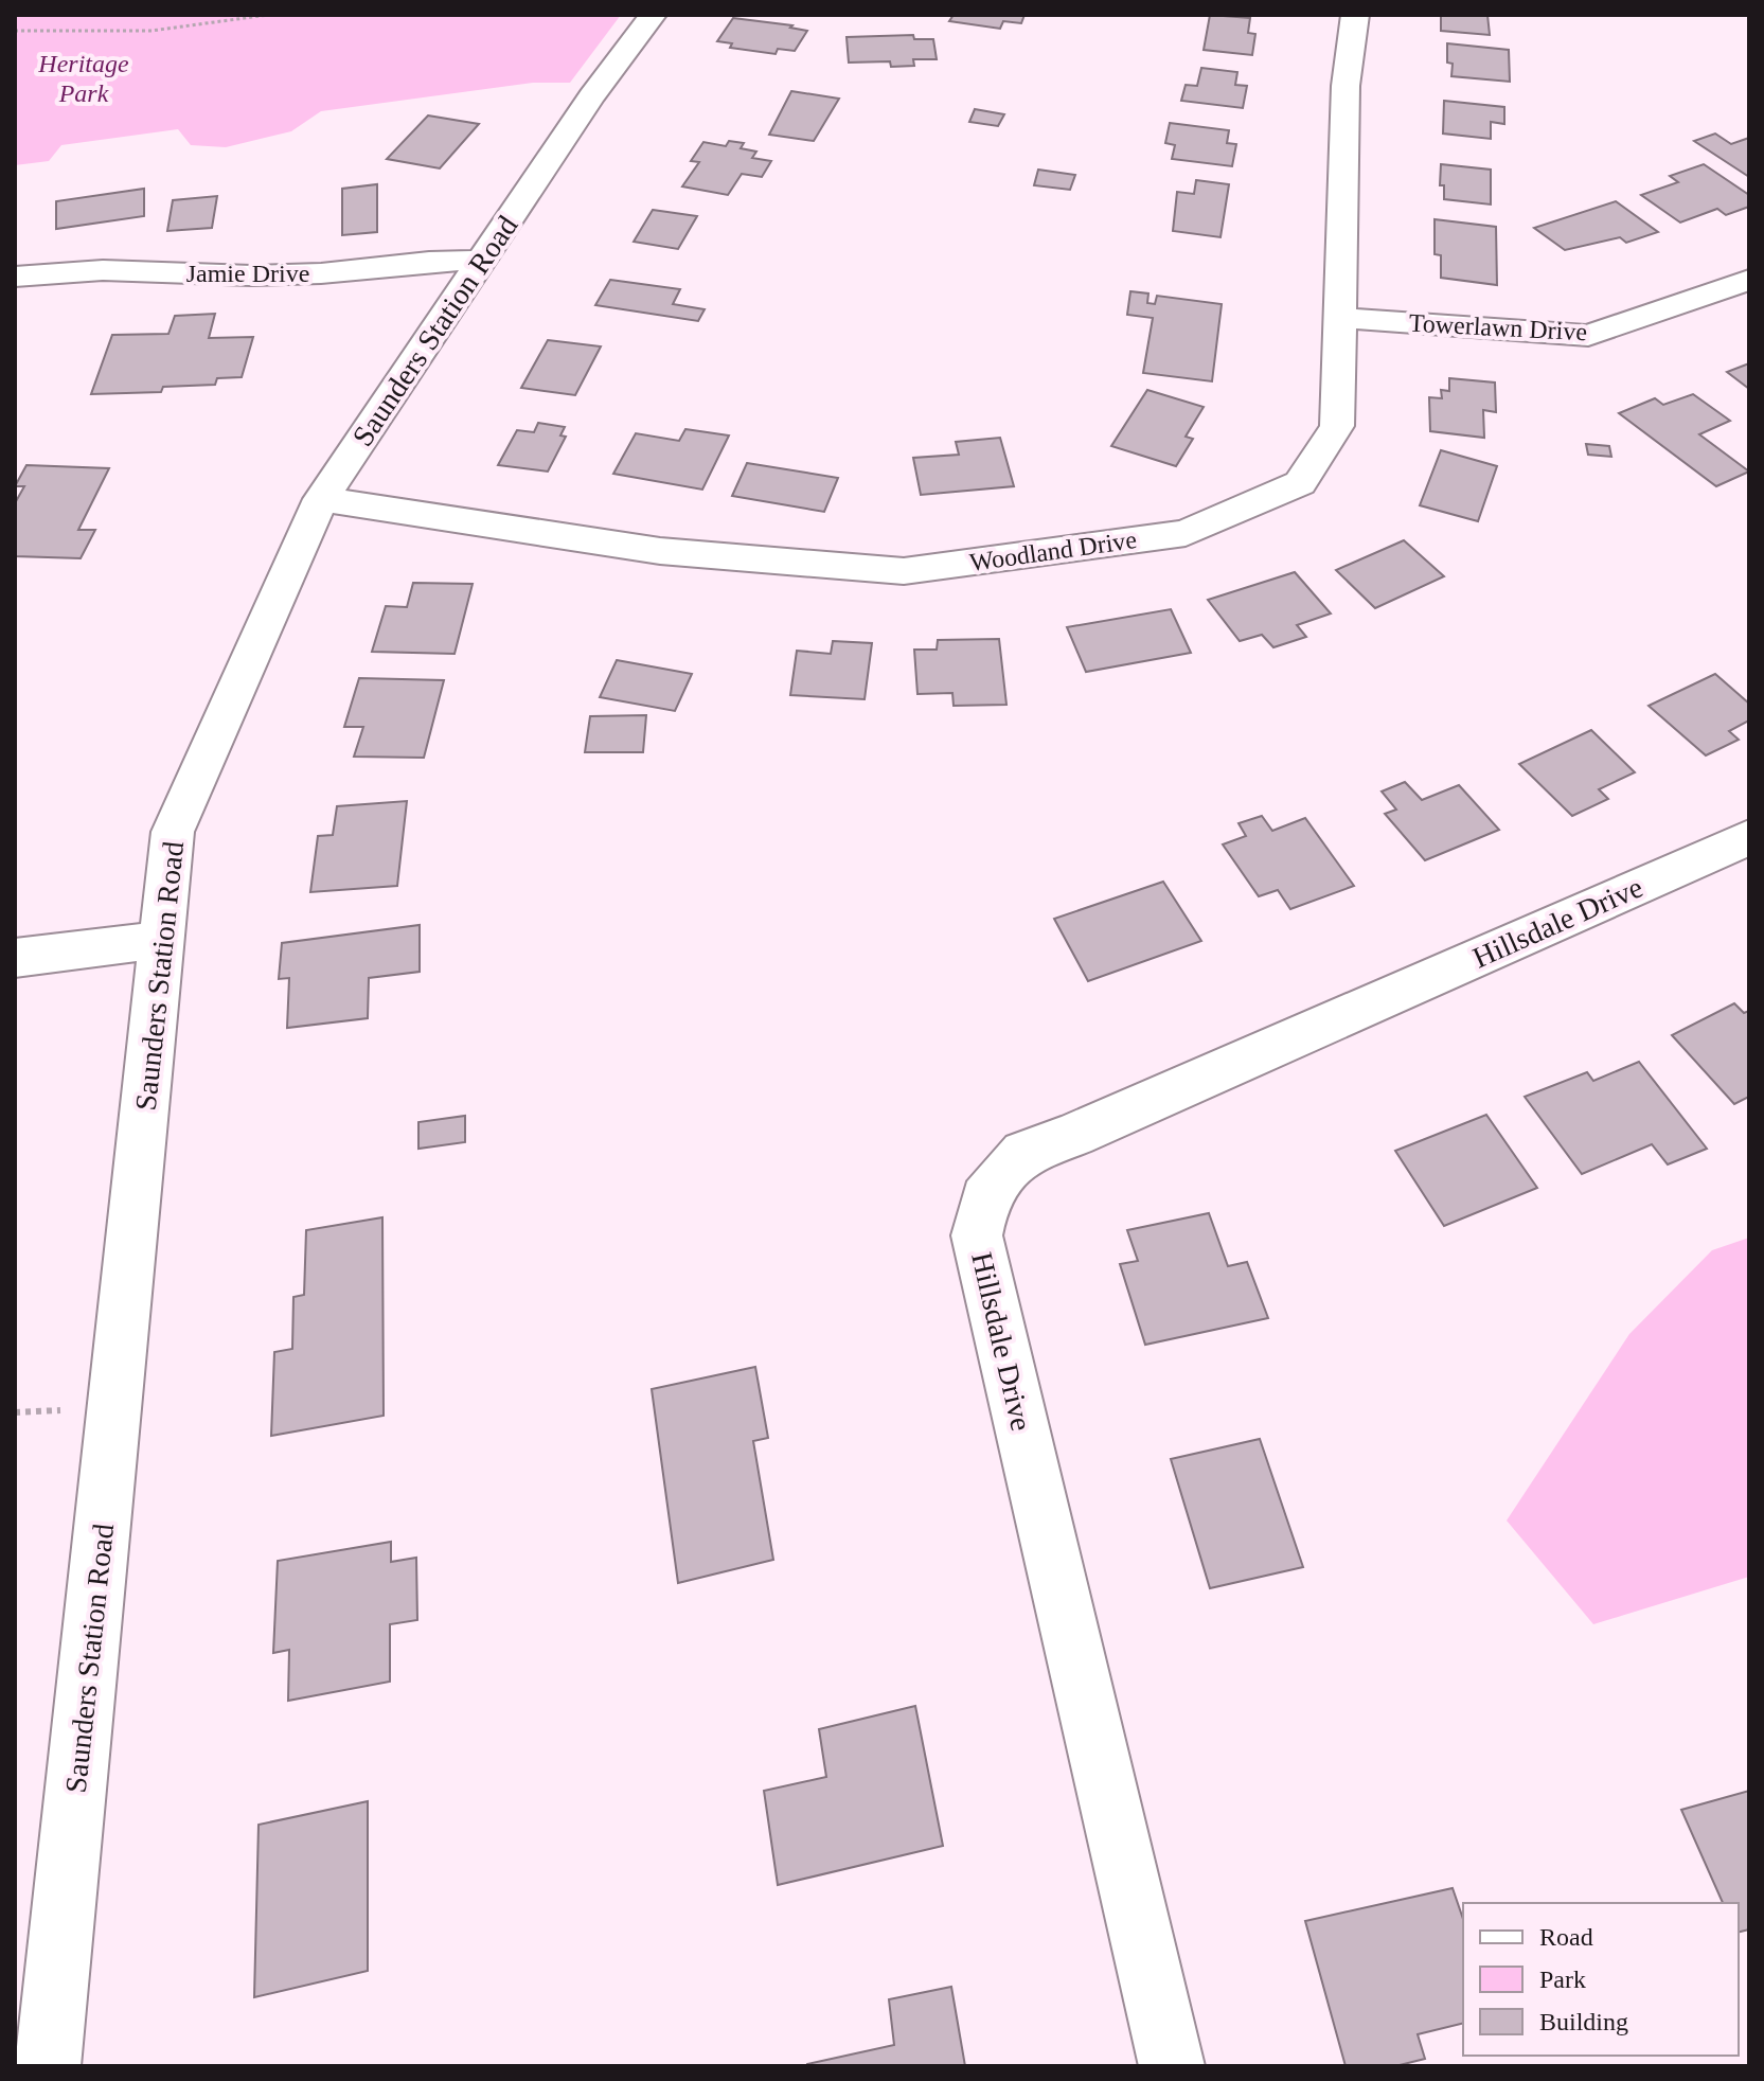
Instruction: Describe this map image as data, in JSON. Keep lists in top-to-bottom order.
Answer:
{
  "streets": {
    "street": [
      "Jamie Drive",
      "Towerlawn Drive",
      "Saunders Station Road",
      "Woodland Drive",
      "Hillsdale Drive"
    ]
  },
  "crossings": [
    ["Jamie Drive", "Saunders Station Road"],
    ["Towerlawn Drive", "Woodland Drive"],
    ["Saunders Station Road", "Woodland Drive"]
  ],
  "parks": ["Heritage Park"],
  "legend": ["Road", "Park", "Building"]
}
